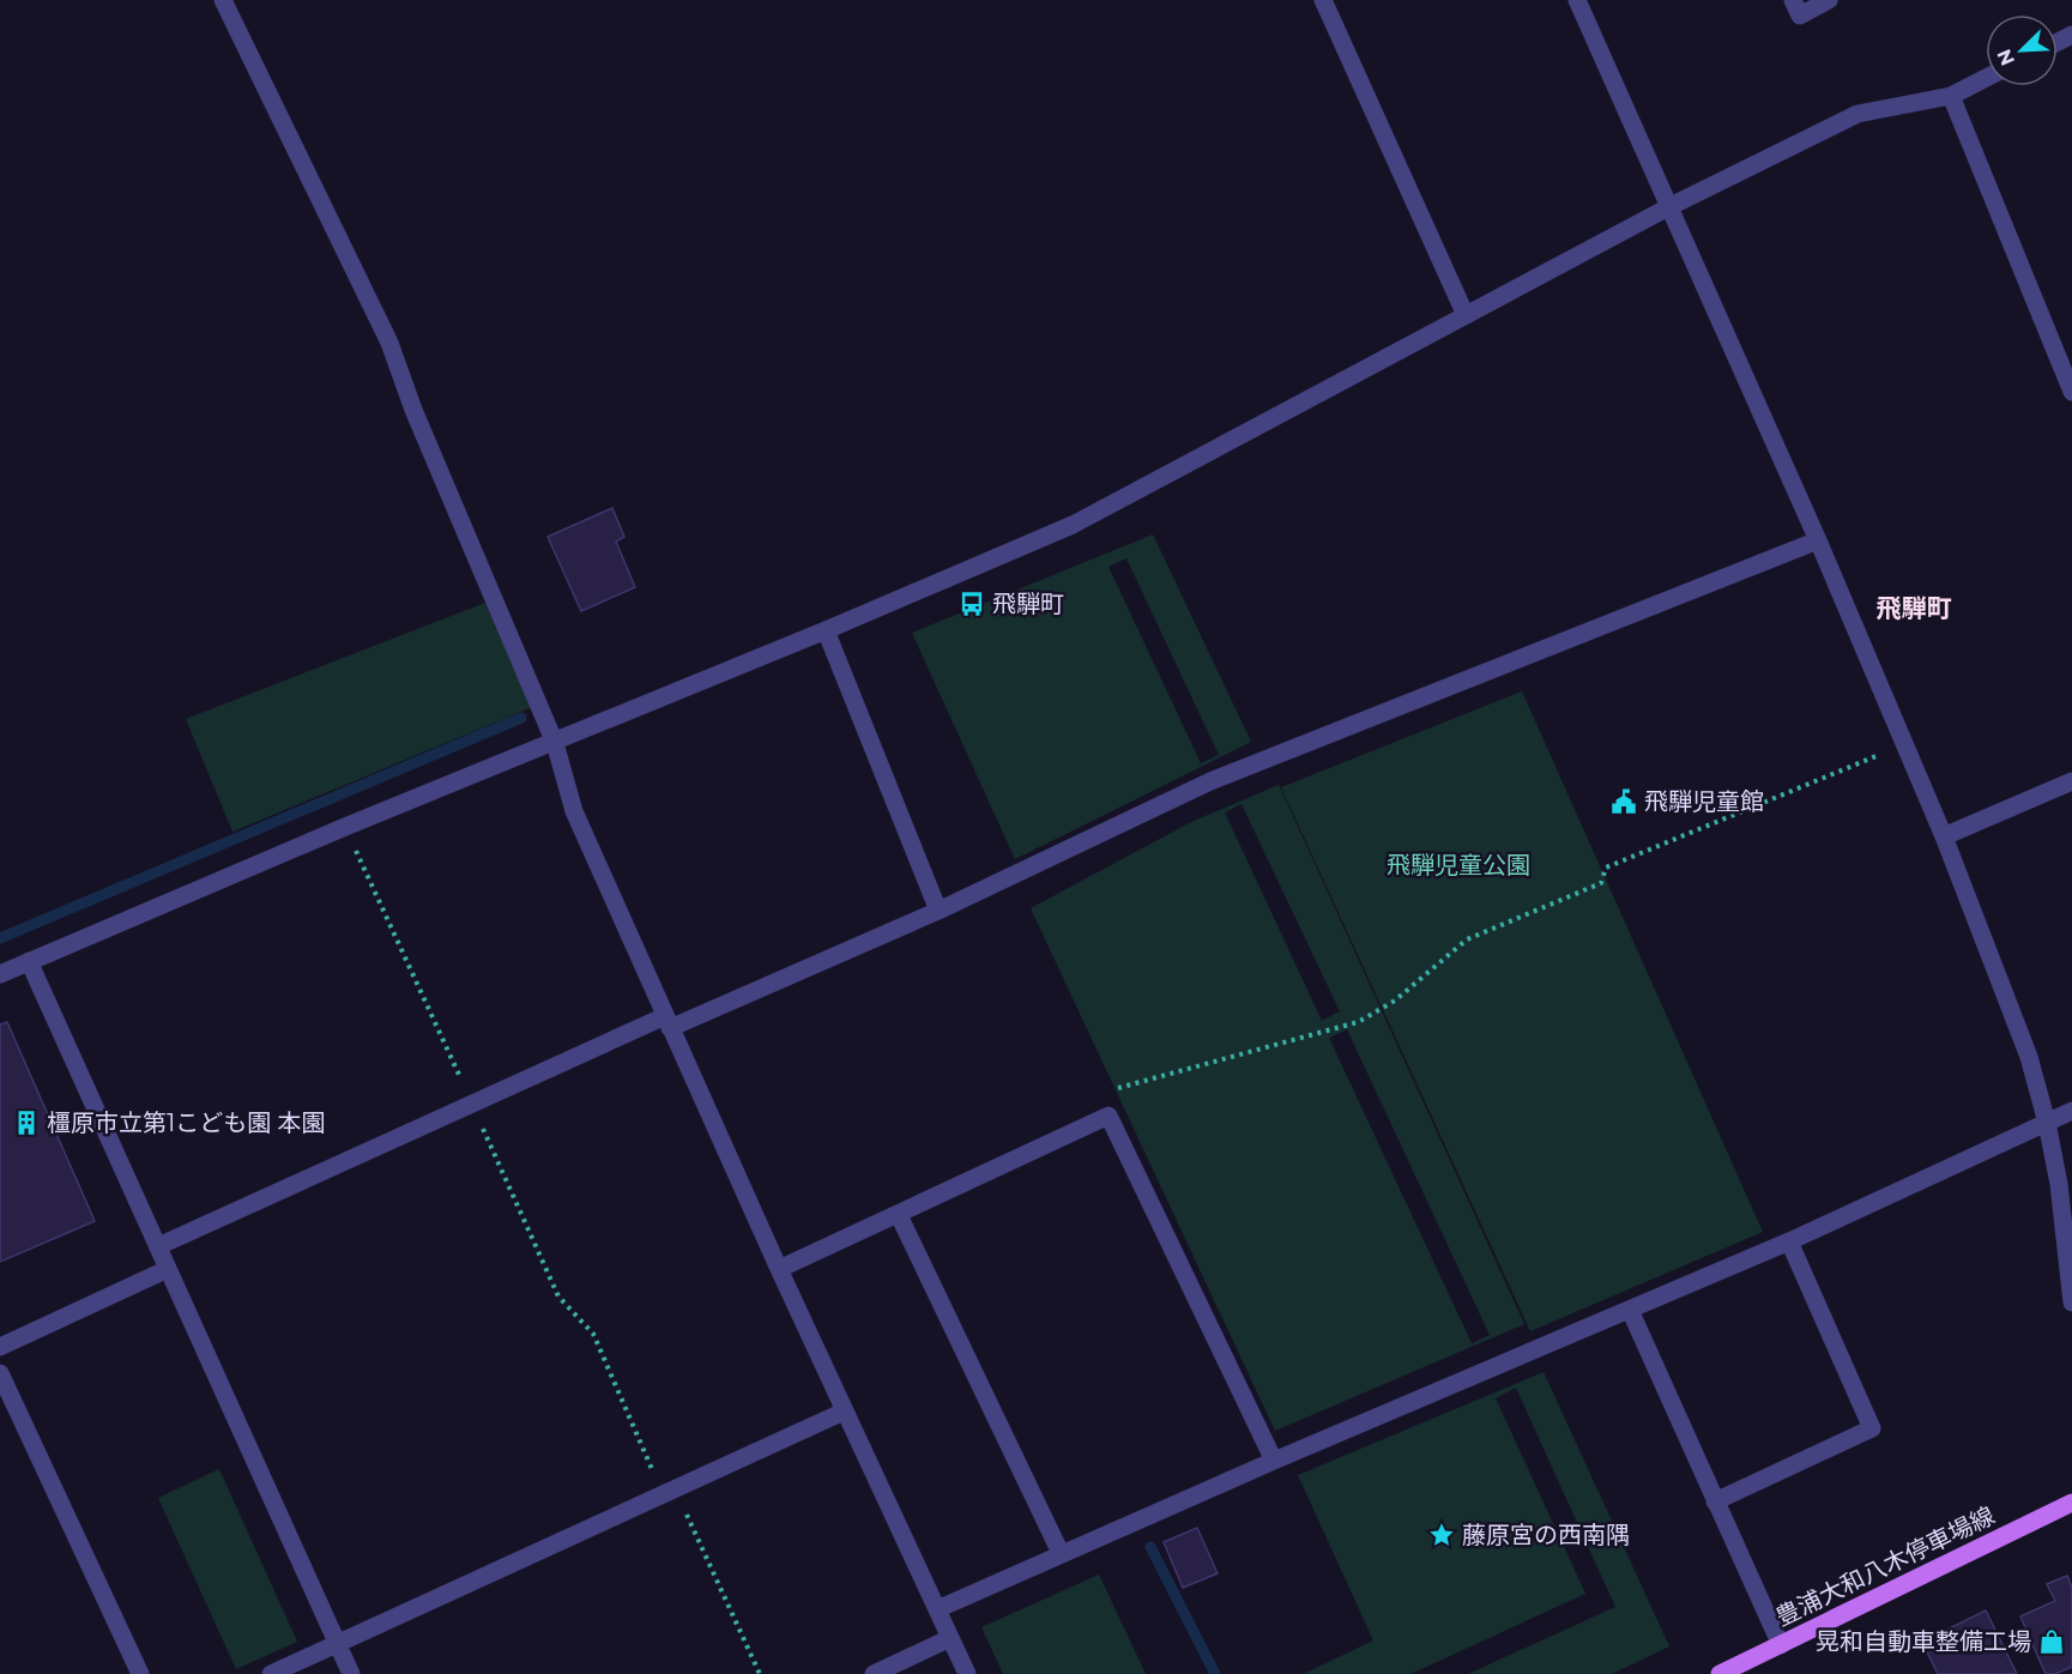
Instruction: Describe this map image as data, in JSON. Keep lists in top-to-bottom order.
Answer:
{
  "streets": {
    "main road": ["豊浦大和八木停車場線"]
  },
  "districts": ["飛騨町"],
  "parks": ["飛騨児童公園"],
  "places": {
    "bus stop": ["飛騨町"],
    "public building": ["飛騨児童館"],
    "building": ["橿原市立第1こども園 本園"],
    "place": ["藤原宮の西南隅"],
    "shop": ["晃和自動車整備工場"]
  },
  "north": "bottom left"
}
